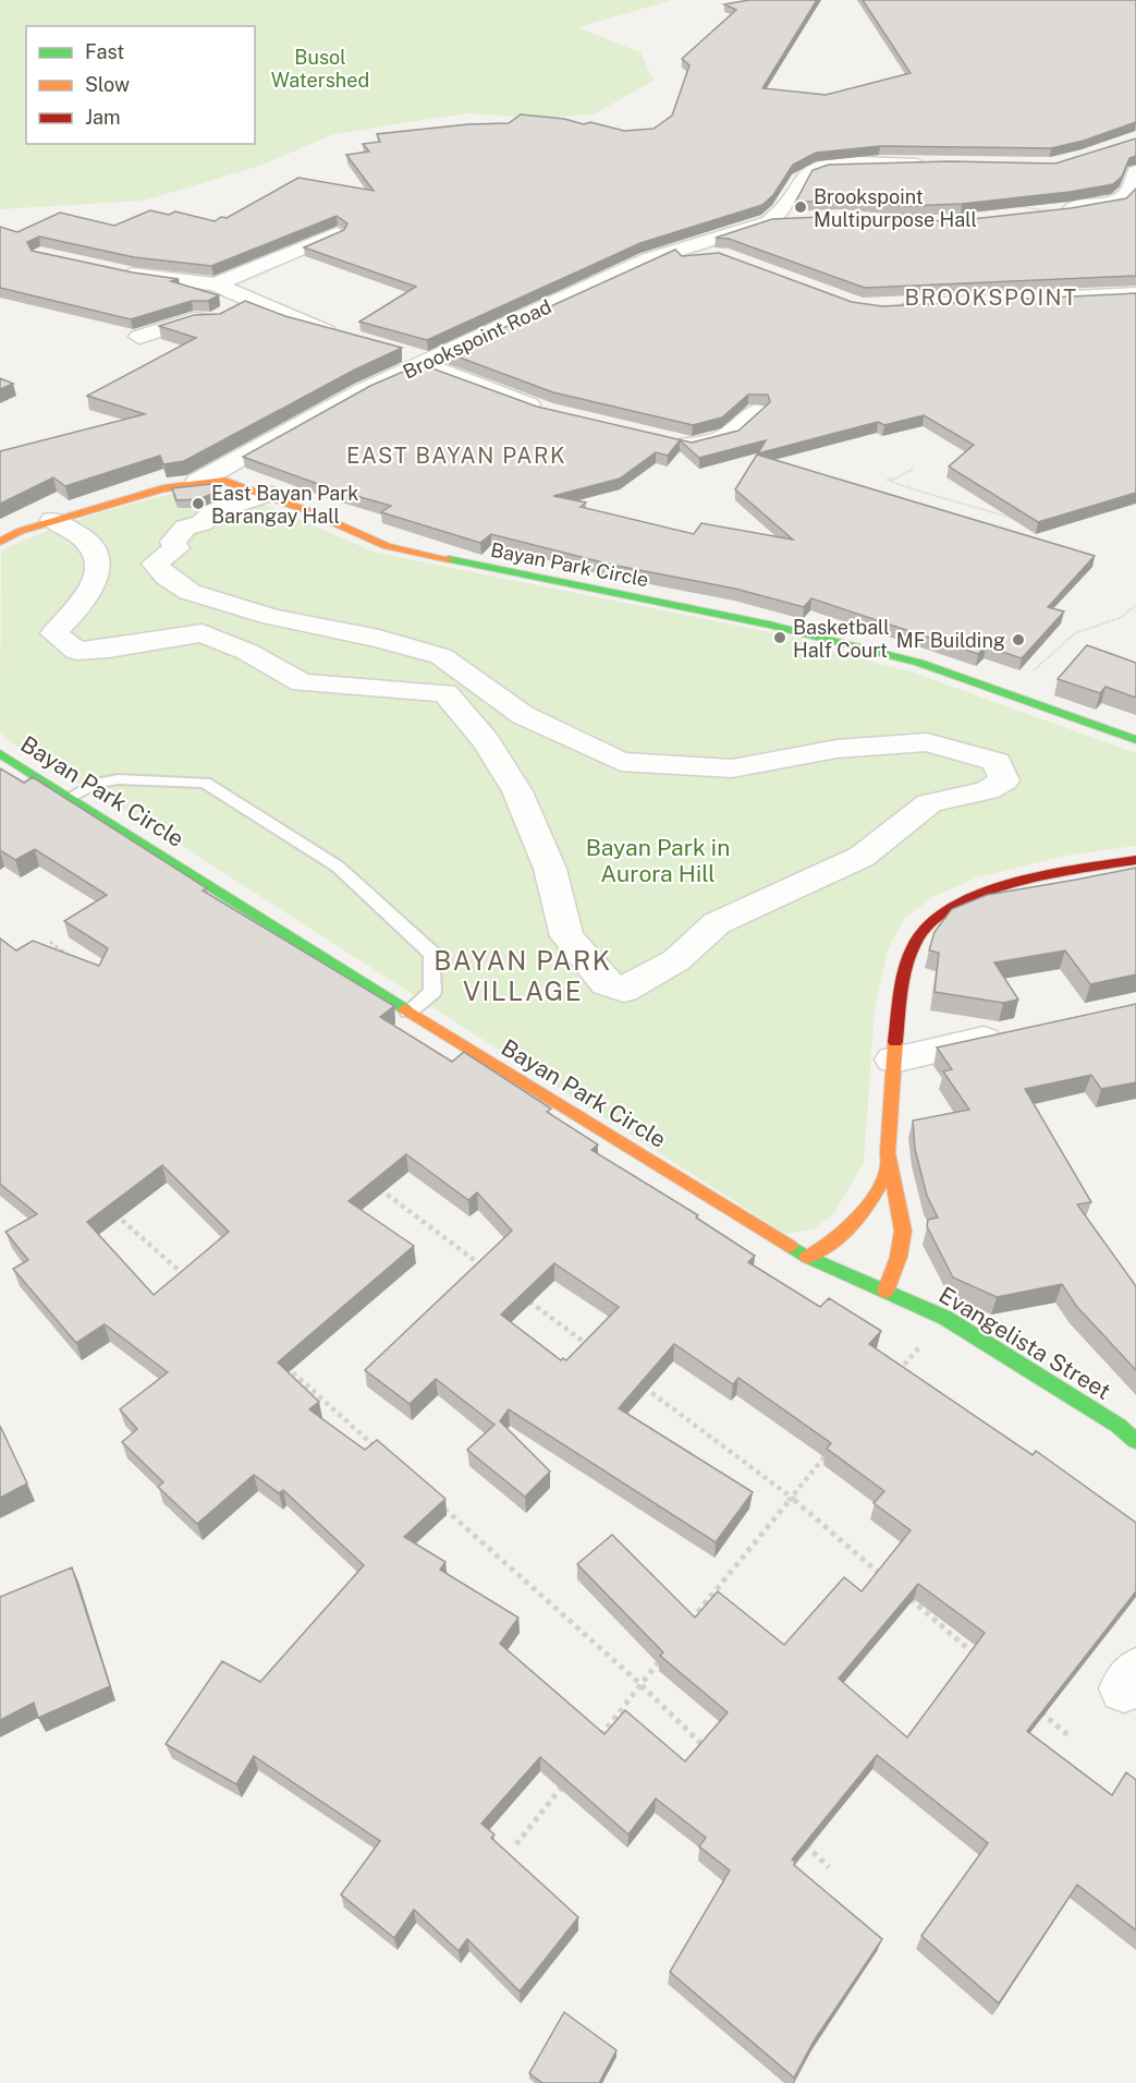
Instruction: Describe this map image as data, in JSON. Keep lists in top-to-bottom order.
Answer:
{
  "streets": {
    "main road": ["Bayan Park Circle", "Evangelista Street"],
    "street": ["Brookspoint Road"]
  },
  "crossings": [
    ["Brookspoint Road", "Bayan Park Circle"],
    ["Bayan Park Circle", "Evangelista Street"]
  ],
  "districts": ["BROOKSPOINT", "EAST BAYAN PARK", "BAYAN PARK VILLAGE"],
  "parks": ["Busol Watershed", "Bayan Park in Aurora Hill"],
  "places": [
    "Brookspoint Multipurpose Hall",
    "East Bayan Park Barangay Hall",
    "Basketball Half Court",
    "MF Building"
  ],
  "legend": ["Fast", "Slow", "Jam"]
}
